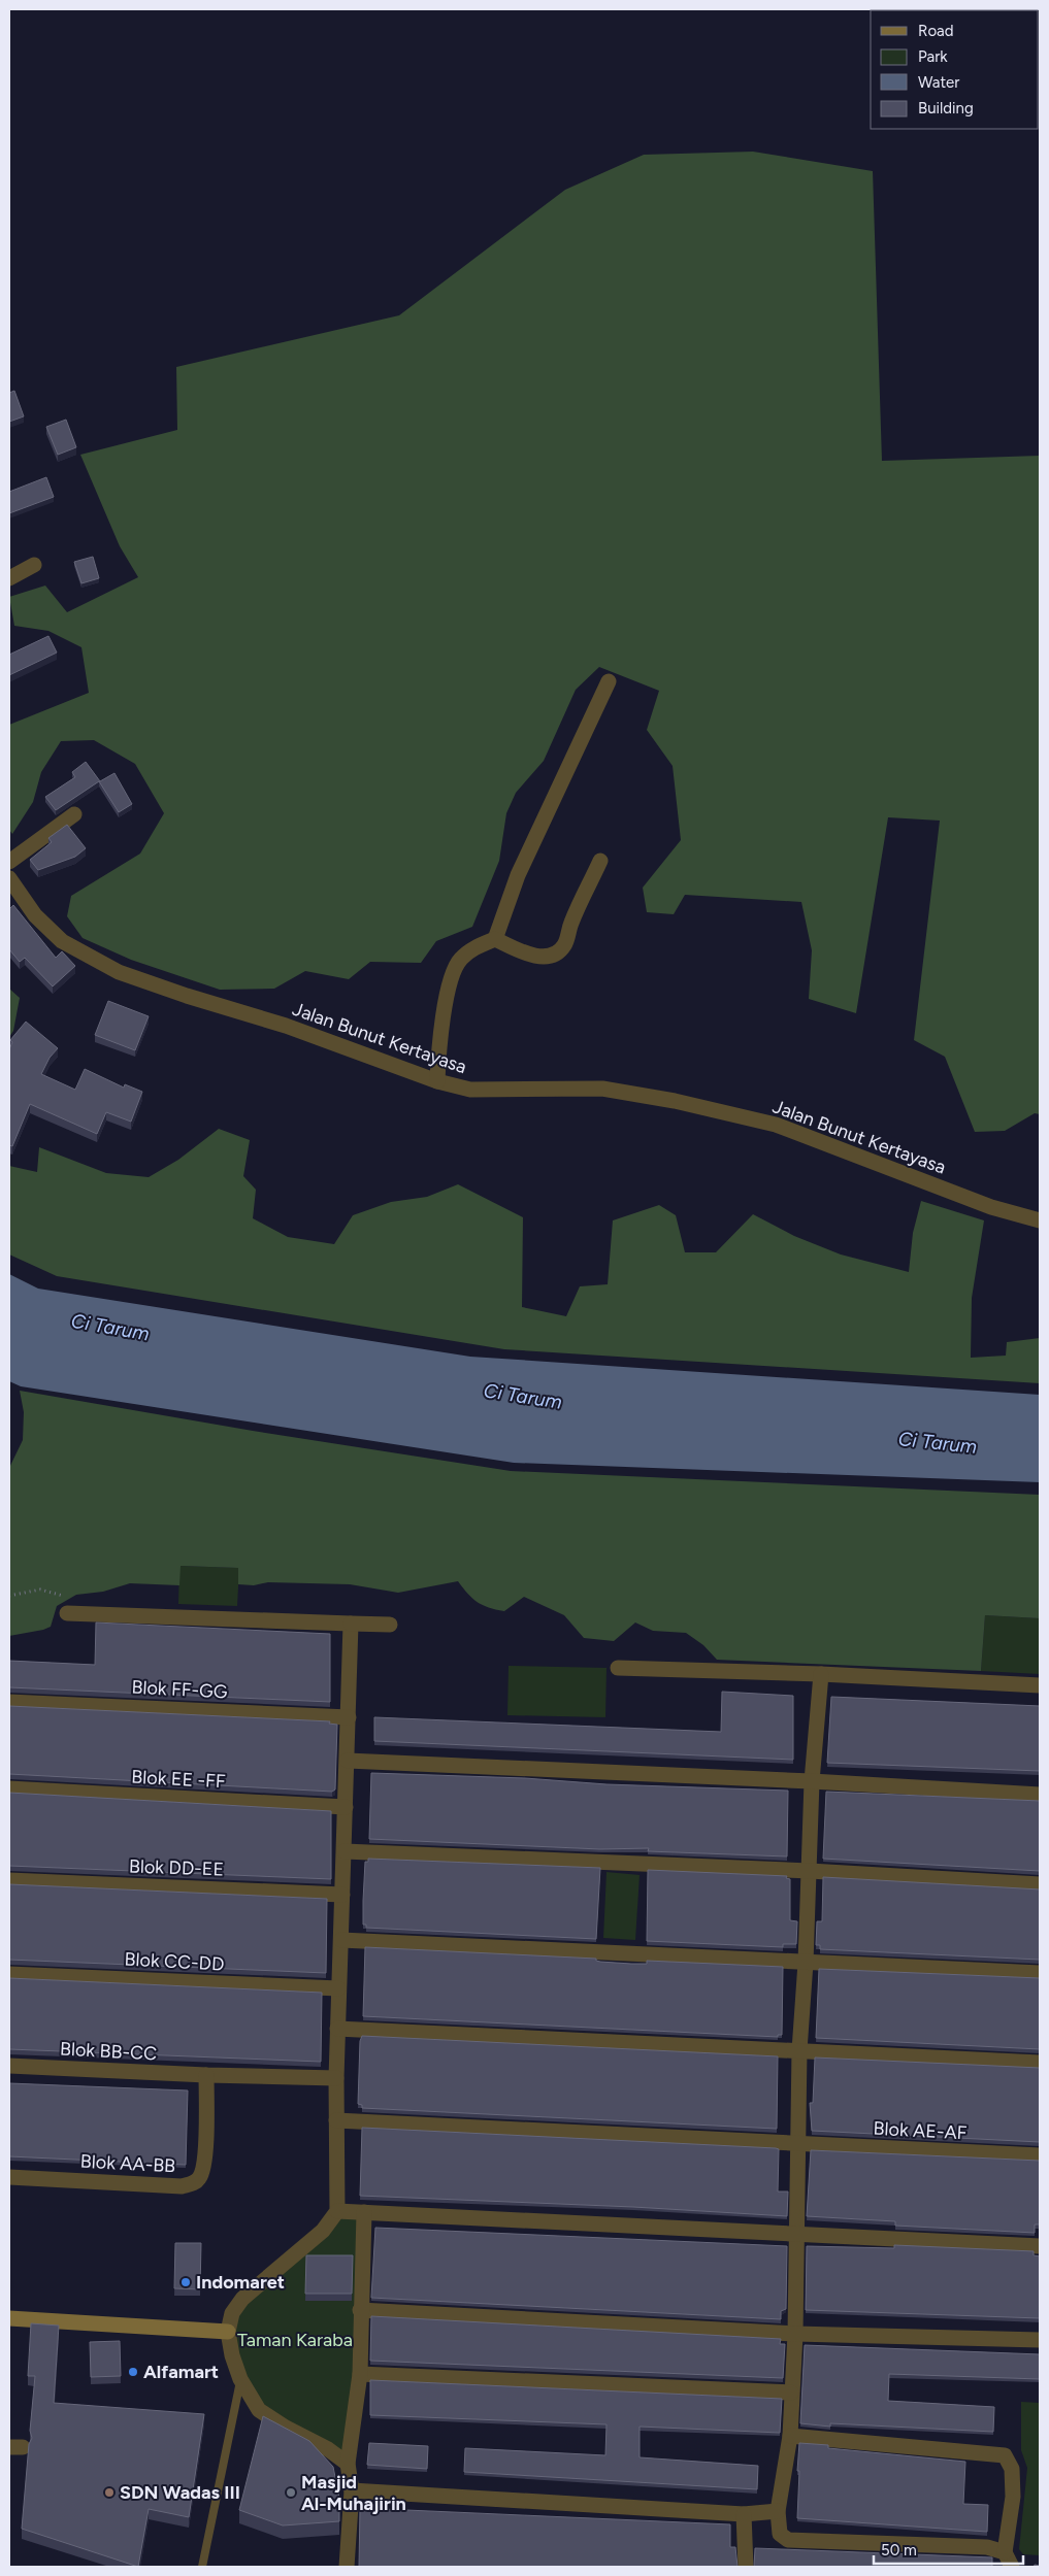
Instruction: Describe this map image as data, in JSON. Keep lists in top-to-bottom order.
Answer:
{
  "streets": {
    "street": [
      "Jalan Bunut Kertayasa",
      "Blok FF-GG",
      "Blok EE -FF",
      "Blok DD-EE",
      "Blok CC-DD",
      "Blok BB-CC",
      "Blok AE-AF",
      "Blok AA-BB"
    ]
  },
  "crossings": [
    ["Blok BB-CC", "Blok AA-BB"]
  ],
  "water": ["Ci Tarum"],
  "parks": ["Taman Karaba"],
  "places": [
    "Indomaret",
    "Alfamart",
    "SDN Wadas III",
    "Masjid Al-Muhajirin"
  ],
  "legend": [
    "Road",
    "Park",
    "Water",
    "Building"
  ],
  "scale_bar": "50 m"
}
